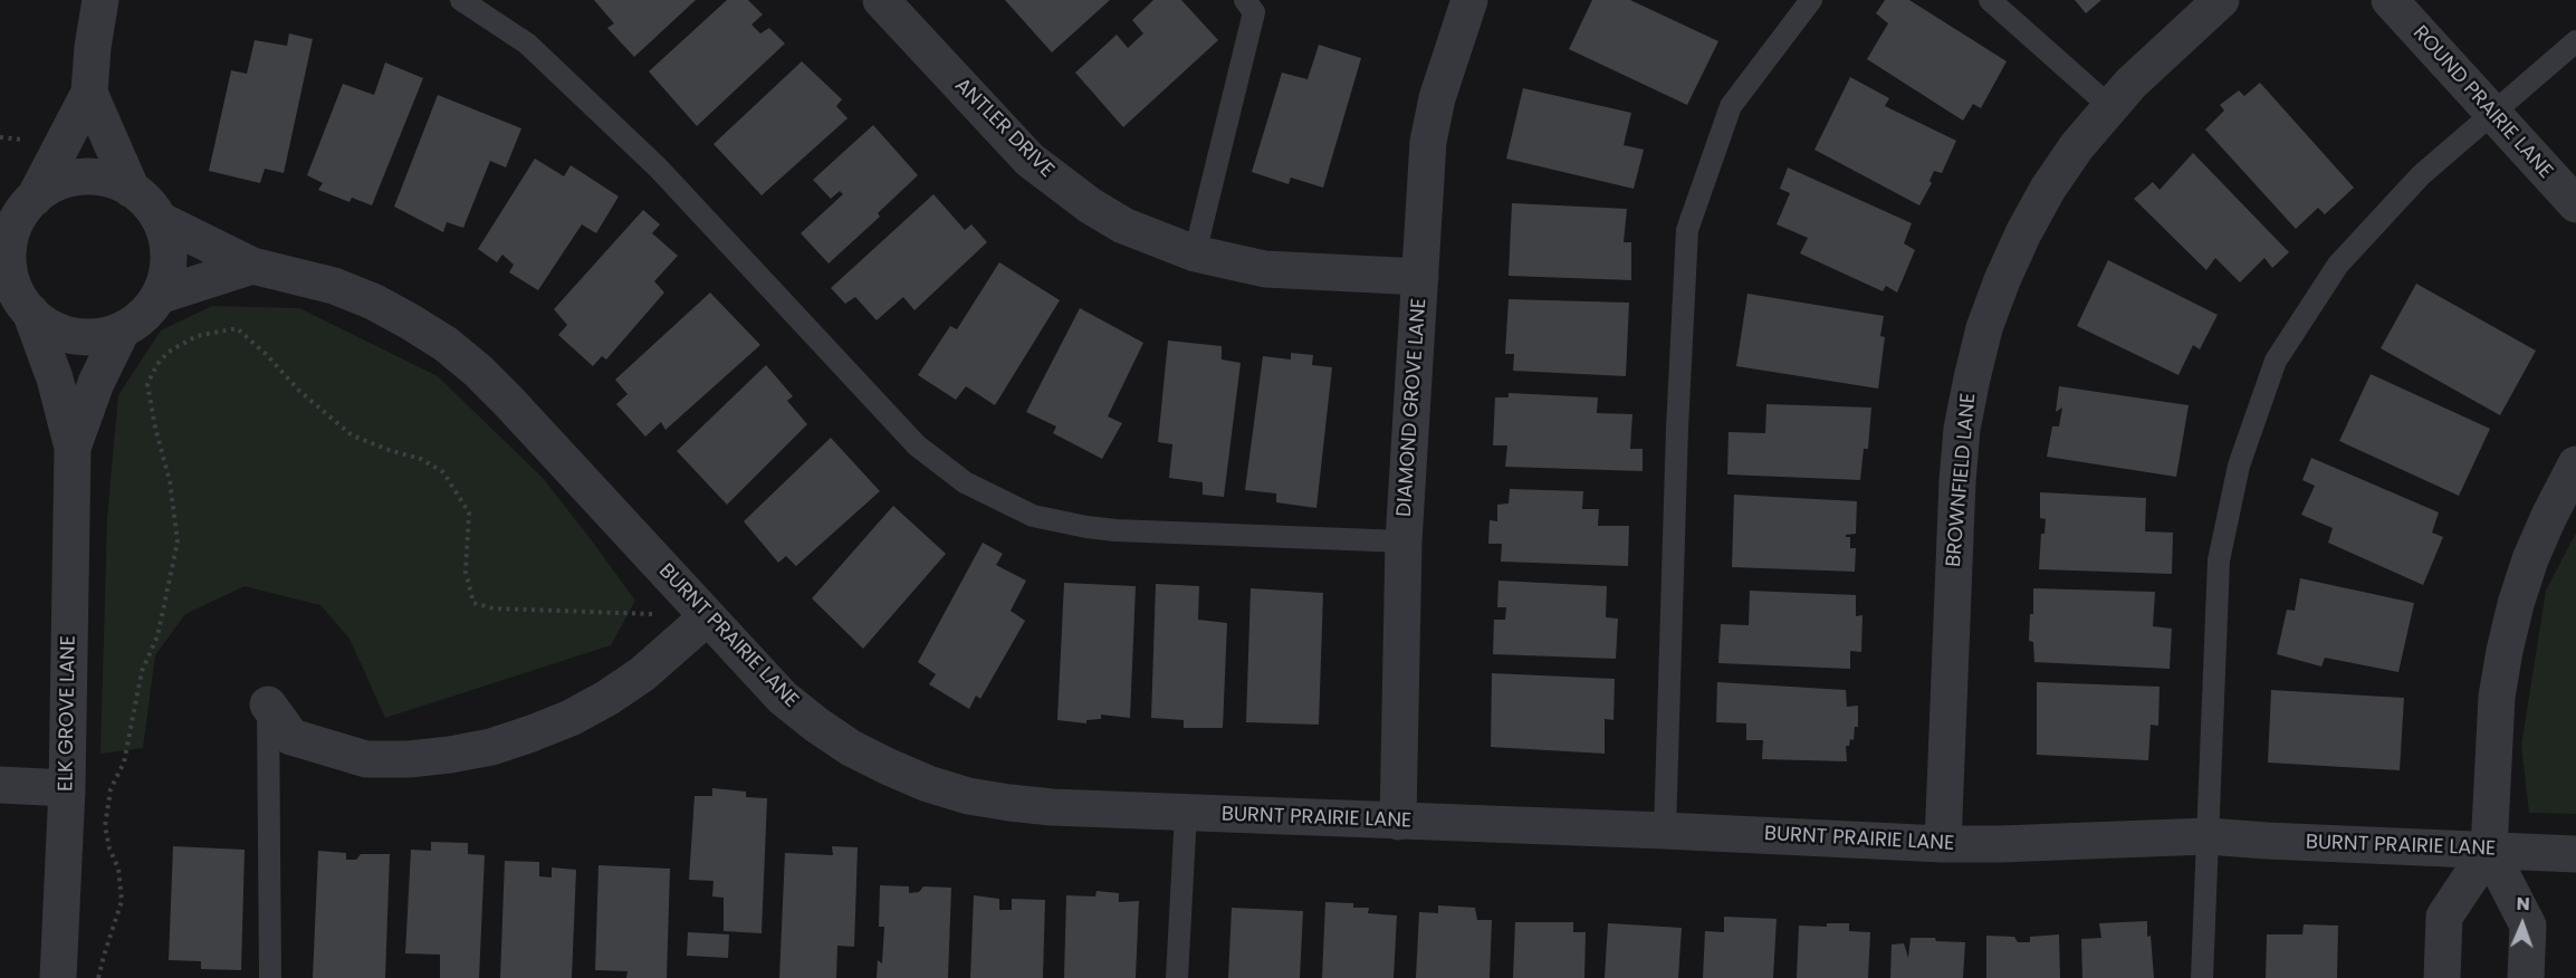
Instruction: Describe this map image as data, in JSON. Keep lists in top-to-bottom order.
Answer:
{
  "streets": {
    "street": [
      "ROUND PRAIRIE LANE",
      "ANTLER DRIVE",
      "DIAMOND GROVE LANE",
      "BROWNFIELD LANE",
      "BURNT PRAIRIE LANE",
      "ELK GROVE LANE"
    ]
  },
  "crossings": [
    ["ANTLER DRIVE", "DIAMOND GROVE LANE"],
    ["DIAMOND GROVE LANE", "BURNT PRAIRIE LANE"],
    ["BROWNFIELD LANE", "BURNT PRAIRIE LANE"],
    ["BURNT PRAIRIE LANE", "ELK GROVE LANE"]
  ],
  "north": "top"
}
